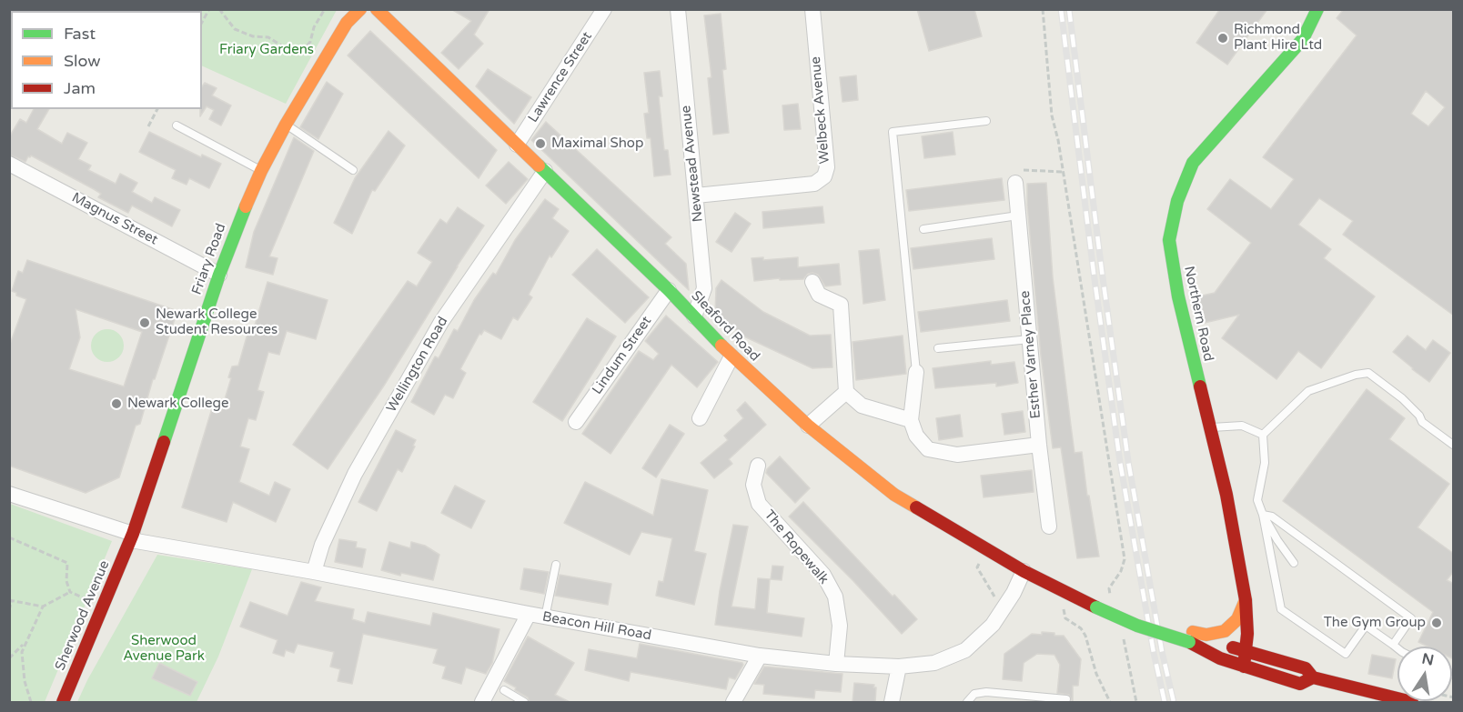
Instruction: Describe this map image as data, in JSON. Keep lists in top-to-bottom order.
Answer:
{
  "streets": {
    "street": [
      "Lawrence Street",
      "Welbeck Avenue",
      "Newstead Avenue",
      "Magnus Street",
      "Friary Road",
      "Northern Road",
      "Sleaford Road",
      "Esther Varney Place",
      "Lindum Street",
      "Wellington Road",
      "The Ropewalk",
      "Sherwood Avenue",
      "Beacon Hill Road"
    ]
  },
  "crossings": [
    ["Lawrence Street", "Sleaford Road"],
    ["Welbeck Avenue", "Newstead Avenue"],
    ["Newstead Avenue", "Sleaford Road"],
    ["Magnus Street", "Friary Road"],
    ["Friary Road", "Sherwood Avenue"],
    ["Friary Road", "Beacon Hill Road"],
    ["Sleaford Road", "Lindum Street"],
    ["Sleaford Road", "Wellington Road"],
    ["Sleaford Road", "Beacon Hill Road"],
    ["Wellington Road", "Beacon Hill Road"],
    ["The Ropewalk", "Beacon Hill Road"],
    ["Sherwood Avenue", "Beacon Hill Road"]
  ],
  "parks": ["Friary Gardens", "Sherwood Avenue Park"],
  "places": [
    "Richmond Plant Hire Ltd",
    "Maximal Shop",
    "Newark College Student Resources",
    "Newark College",
    "The Gym Group"
  ],
  "legend": ["Fast", "Slow", "Jam"],
  "north": "top"
}
